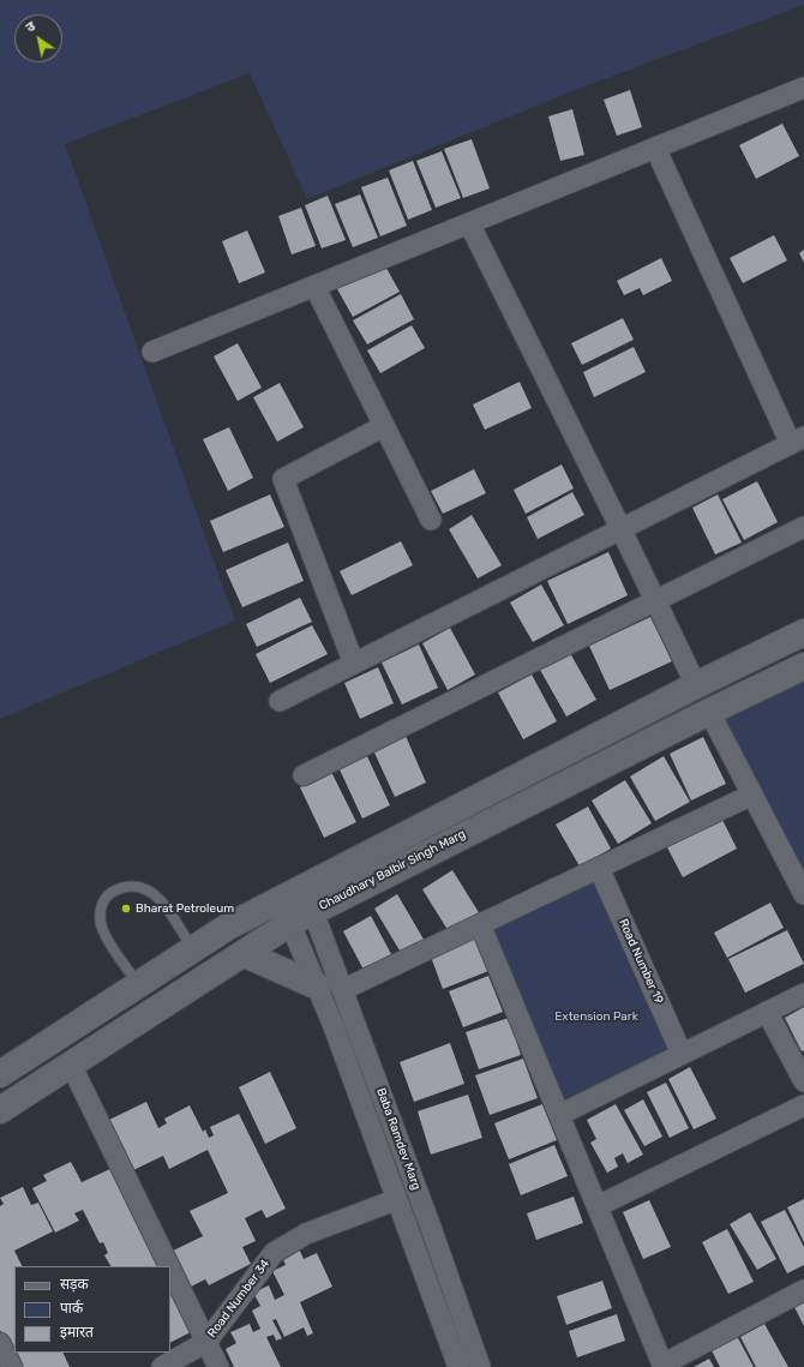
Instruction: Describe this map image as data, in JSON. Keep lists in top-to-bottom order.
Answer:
{
  "streets": {
    "street": [
      "Chaudhary Balbir Singh Marg",
      "Road Number 19",
      "Baba Ramdev Marg",
      "Road Number 34"
    ]
  },
  "crossings": [
    ["Chaudhary Balbir Singh Marg", "Baba Ramdev Marg"],
    ["Baba Ramdev Marg", "Road Number 34"]
  ],
  "parks": ["Extension Park"],
  "places": ["Bharat Petroleum"],
  "legend": ["सड़क", "पार्क", "इमारत"],
  "north": "top left"
}
